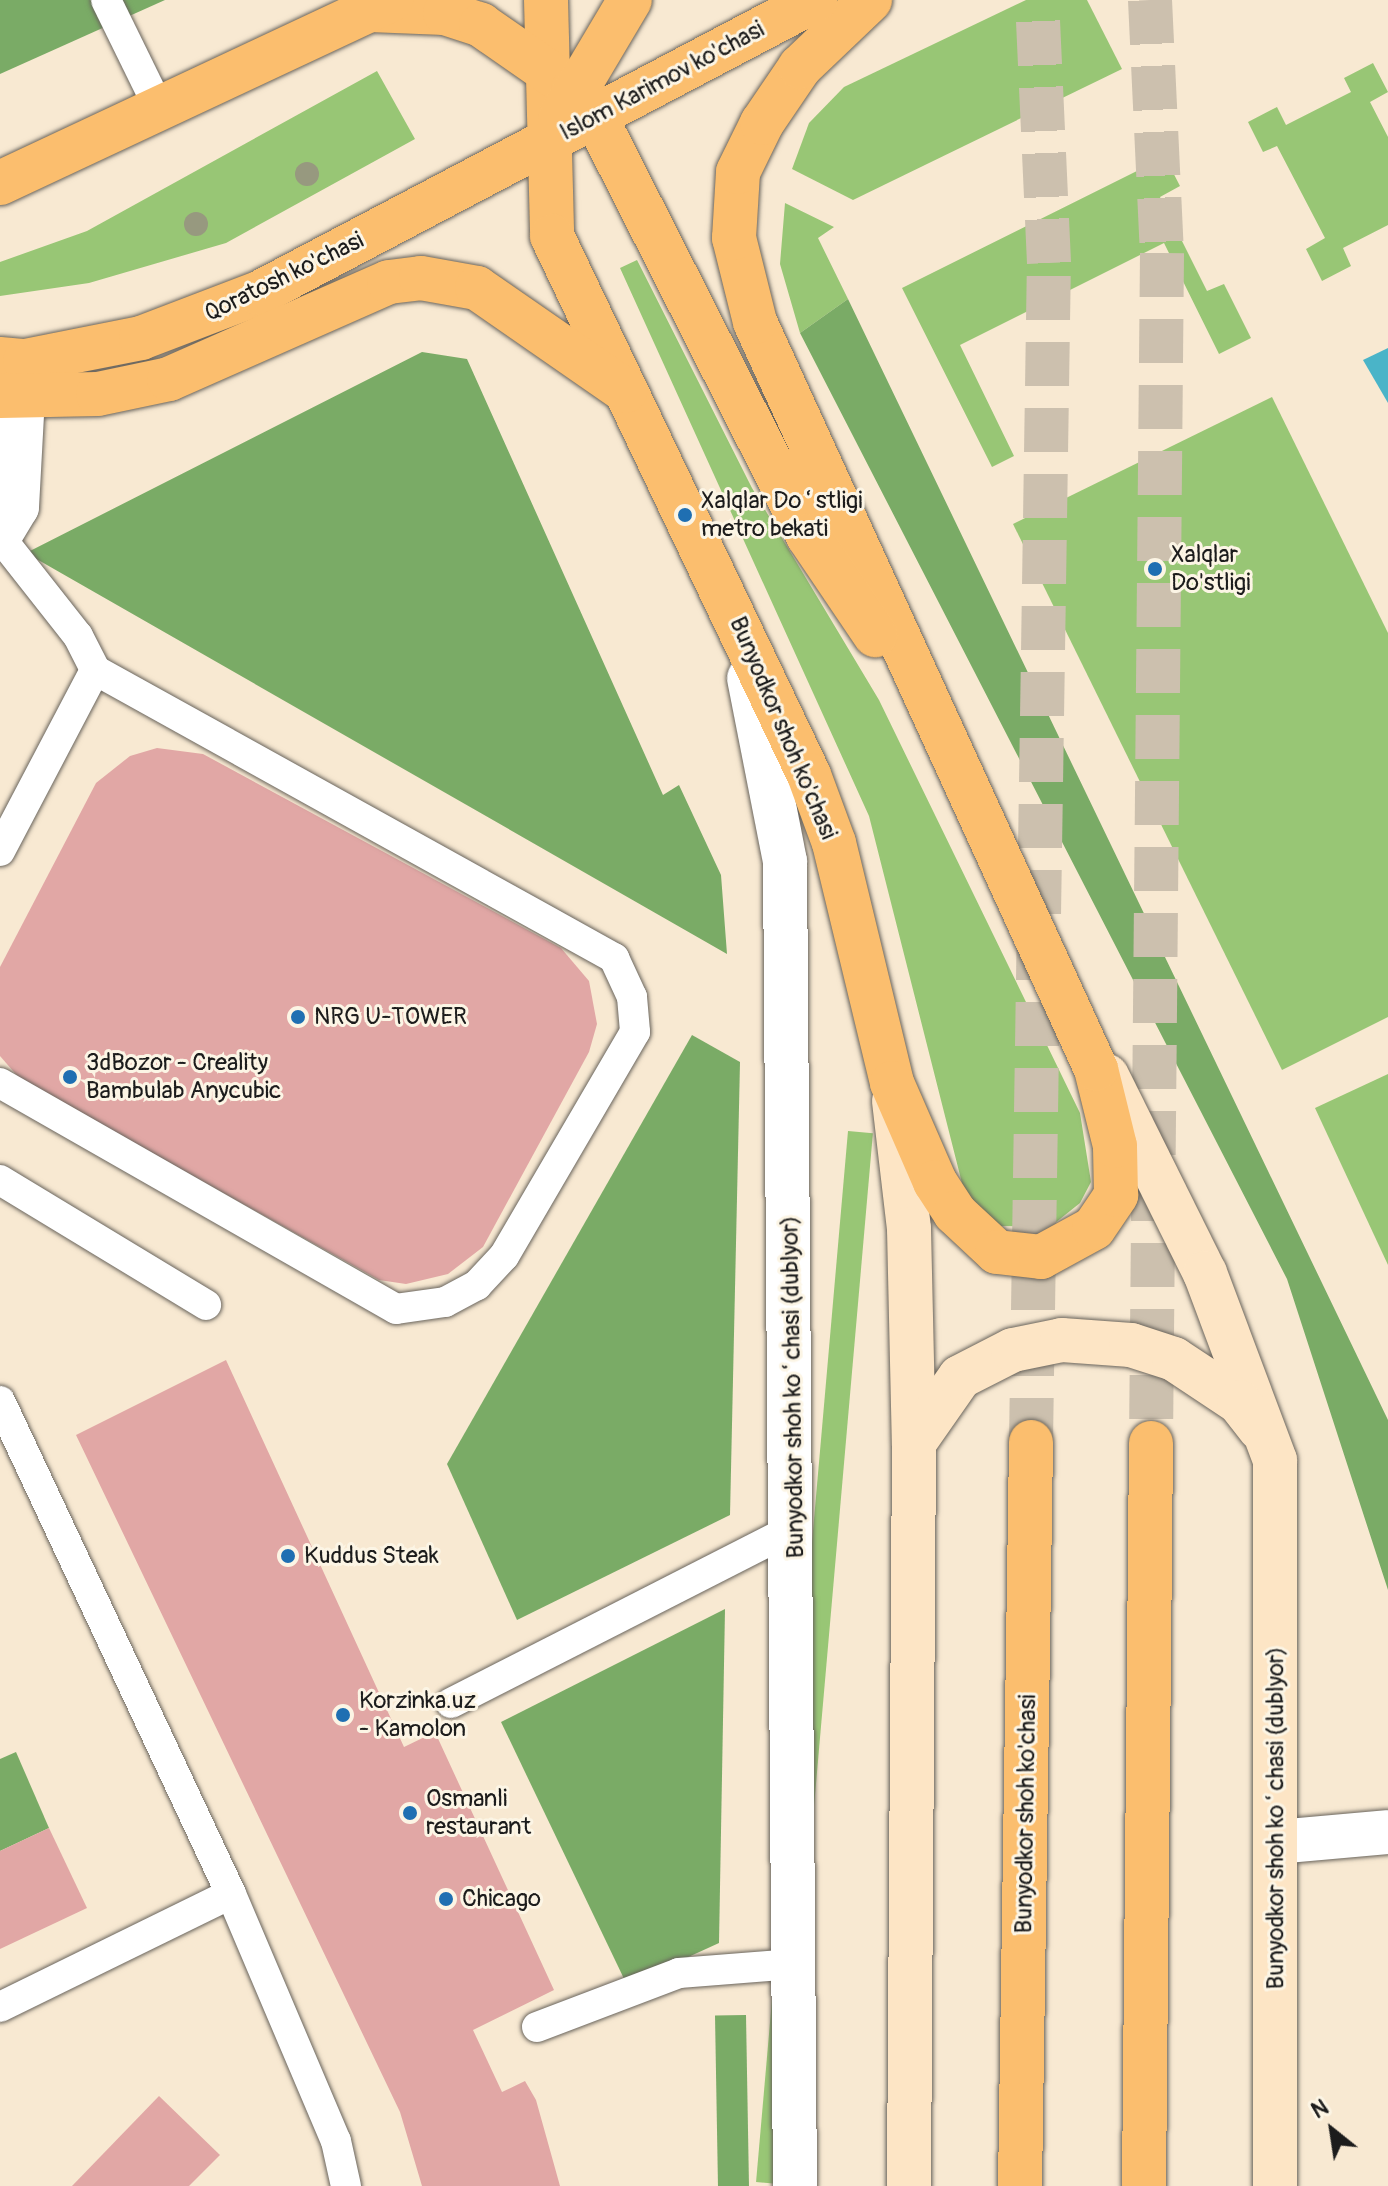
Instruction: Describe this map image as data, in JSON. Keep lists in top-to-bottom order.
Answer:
{
  "streets": {
    "main road": ["Islom Karimov ko'chasi", "Qoratosh ko'chasi", "Bunyodkor shoh ko'chasi"],
    "street": ["Bunyodkor shoh koʻchasi (dublyor)"]
  },
  "crossings": [
    ["Islom Karimov ko'chasi", "Qoratosh ko'chasi"],
    ["Islom Karimov ko'chasi", "Bunyodkor shoh ko'chasi"],
    ["Qoratosh ko'chasi", "Bunyodkor shoh ko'chasi"],
    ["Bunyodkor shoh ko'chasi", "Bunyodkor shoh koʻchasi (dublyor)"]
  ],
  "places": [
    "Xalqlar Doʻstligi metro bekati",
    "Xalqlar Do'stligi",
    "NRG U-TOWER",
    "3dBozor - Creality Bambulab Anycubic",
    "Kuddus Steak",
    "Korzinka.uz - Kamolon",
    "Osmanli restaurant",
    "Chicago"
  ],
  "north": "top left"
}
